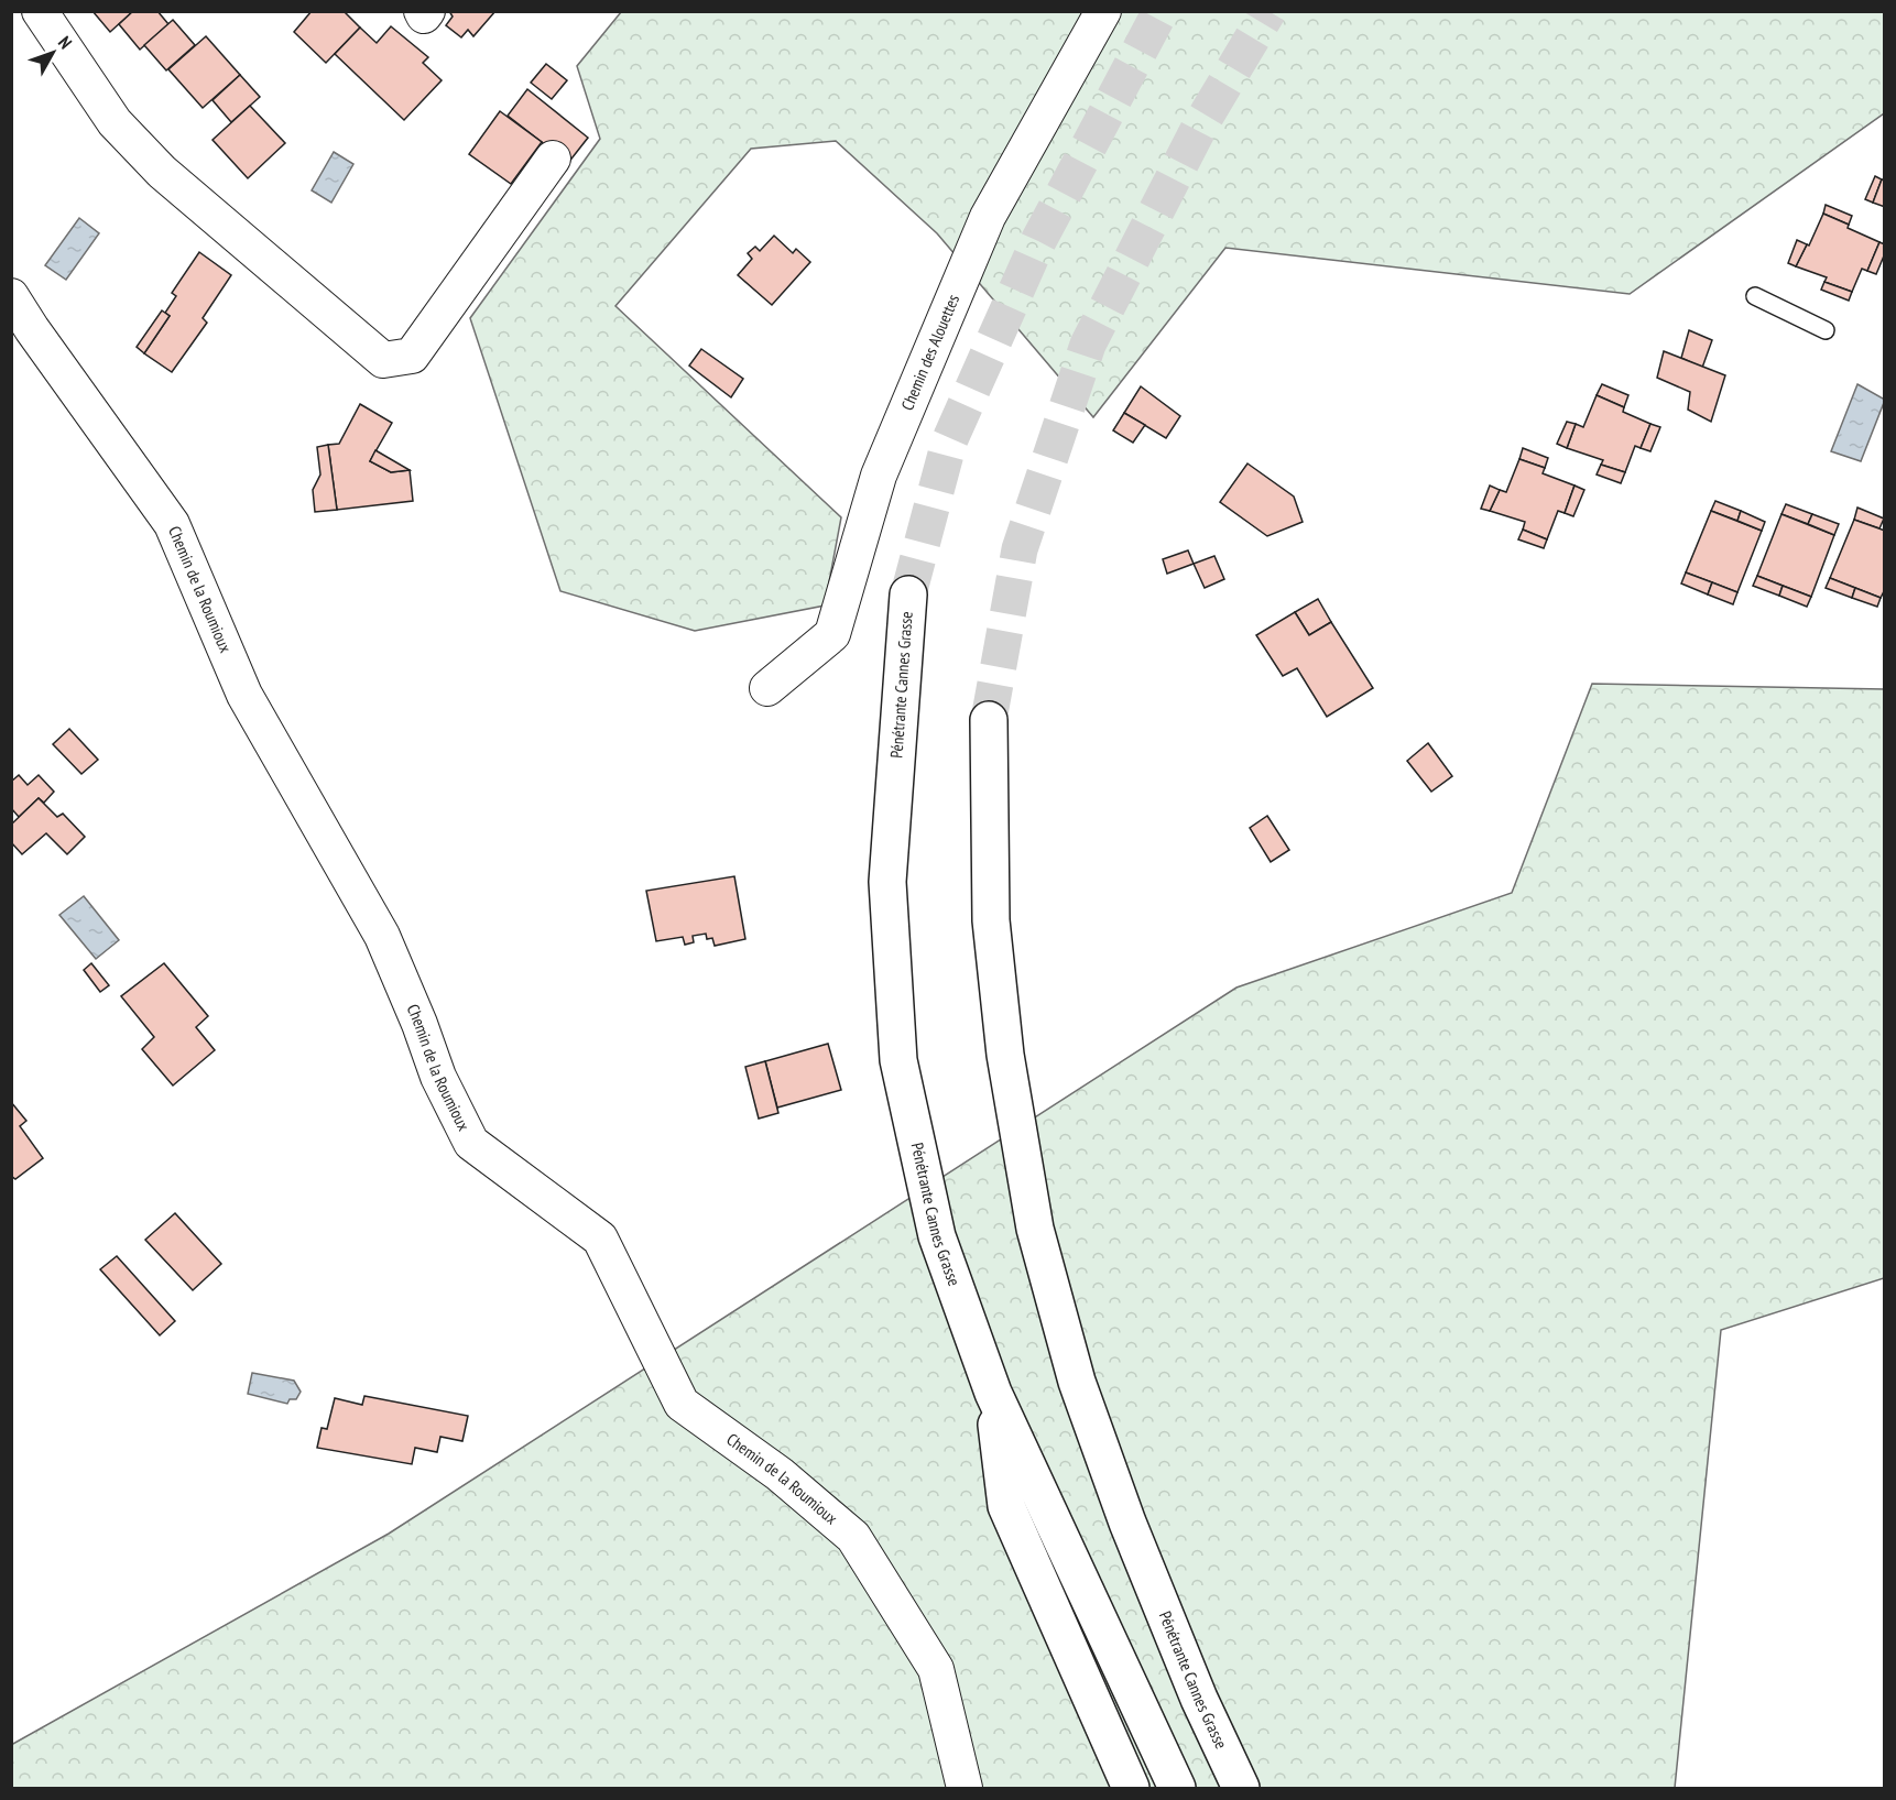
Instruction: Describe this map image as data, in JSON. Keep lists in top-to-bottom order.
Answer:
{
  "streets": {
    "highway": ["Pénétrante Cannes Grasse"],
    "street": ["Chemin des Alouettes", "Chemin de la Roumioux"]
  },
  "north": "top right"
}
